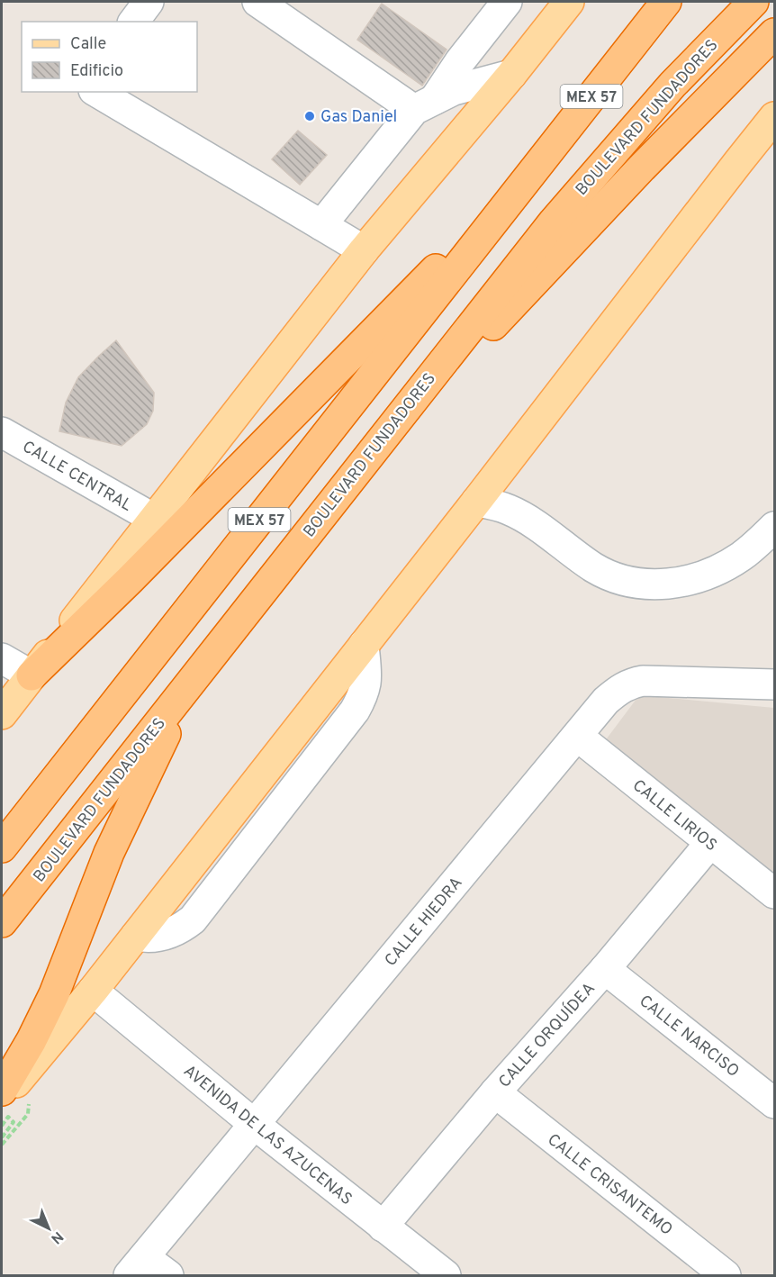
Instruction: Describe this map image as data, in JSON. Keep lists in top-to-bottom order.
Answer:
{
  "streets": {
    "highway": ["MEX 57", "BOULEVARD FUNDADORES"],
    "street": [
      "CALLE CENTRAL",
      "CALLE LIRIOS",
      "CALLE HIEDRA",
      "CALLE ORQUÍDEA",
      "CALLE NARCISO",
      "AVENIDA DE LAS AZUCENAS",
      "CALLE CRISANTEMO"
    ]
  },
  "crossings": [
    ["CALLE LIRIOS", "CALLE HIEDRA"],
    ["CALLE LIRIOS", "CALLE ORQUÍDEA"],
    ["CALLE HIEDRA", "AVENIDA DE LAS AZUCENAS"],
    ["CALLE ORQUÍDEA", "CALLE NARCISO"],
    ["CALLE ORQUÍDEA", "AVENIDA DE LAS AZUCENAS"],
    ["CALLE ORQUÍDEA", "CALLE CRISANTEMO"]
  ],
  "places": ["Gas Daniel"],
  "legend": ["Calle", "Edificio"],
  "north": "bottom right"
}
